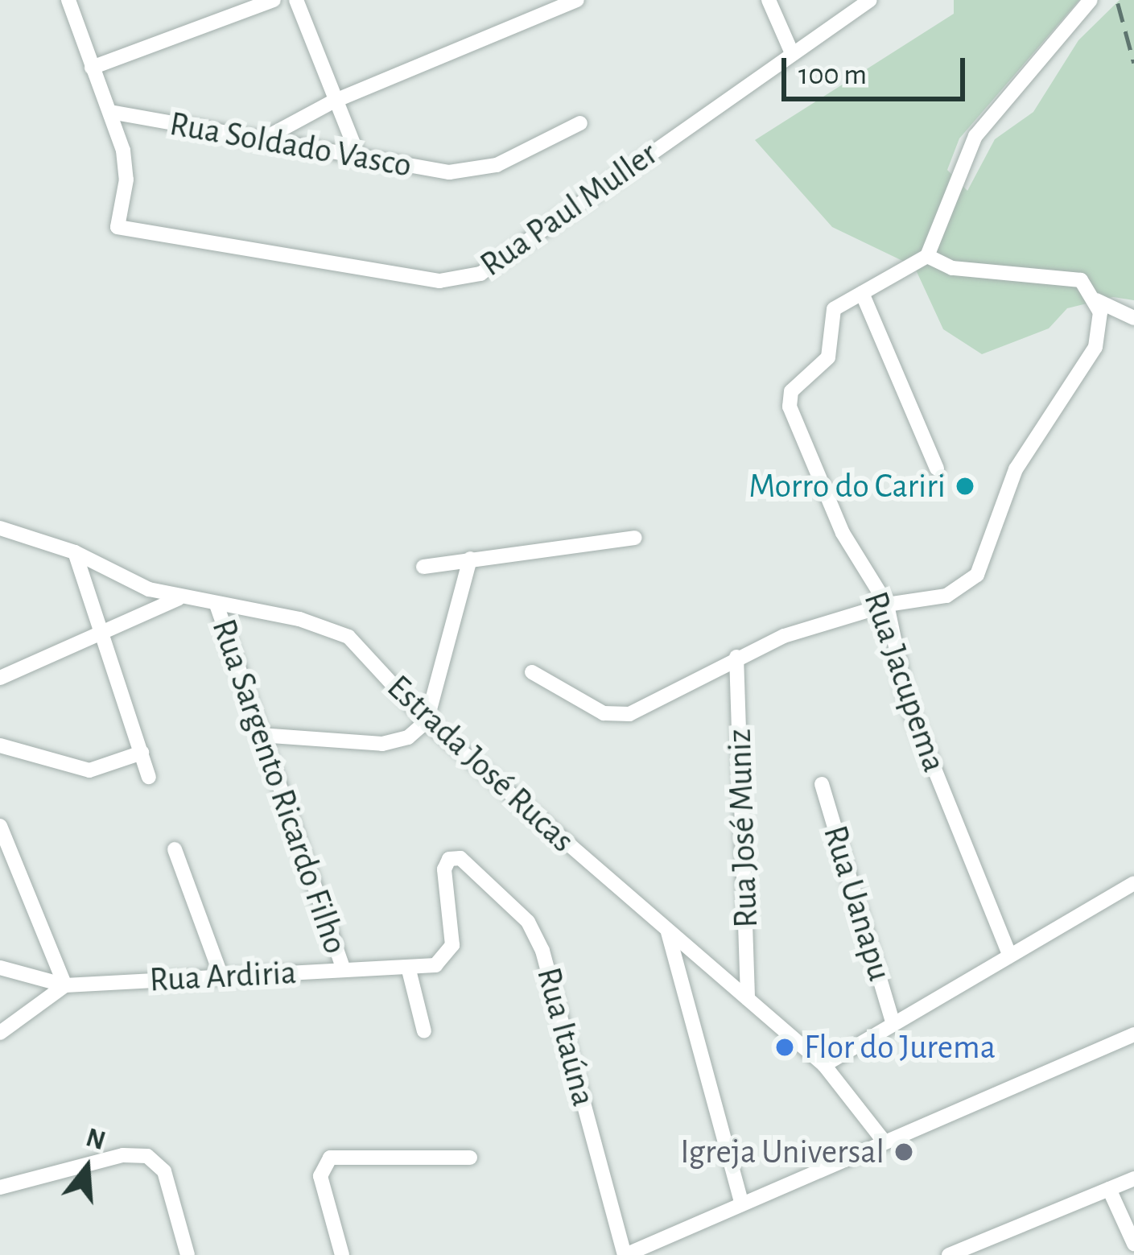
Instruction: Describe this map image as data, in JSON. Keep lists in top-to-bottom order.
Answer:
{
  "streets": {
    "street": [
      "Rua Soldado Vasco",
      "Rua Paul Muller",
      "Rua Jacupema",
      "Estrada José Rucas",
      "Rua Sargento Ricardo Filho",
      "Rua José Muniz",
      "Rua Uanapu",
      "Rua Ardiria",
      "Rua Itaúna"
    ]
  },
  "crossings": [
    ["Rua Soldado Vasco", "Rua Paul Muller"],
    ["Estrada José Rucas", "Rua Sargento Ricardo Filho"],
    ["Estrada José Rucas", "Rua José Muniz"],
    ["Rua Sargento Ricardo Filho", "Rua Ardiria"],
    ["Rua Ardiria", "Rua Itaúna"]
  ],
  "places": ["Morro do Cariri", "Flor do Jurema", "Igreja Universal"],
  "scale_bar": "100 m",
  "north": "top"
}
